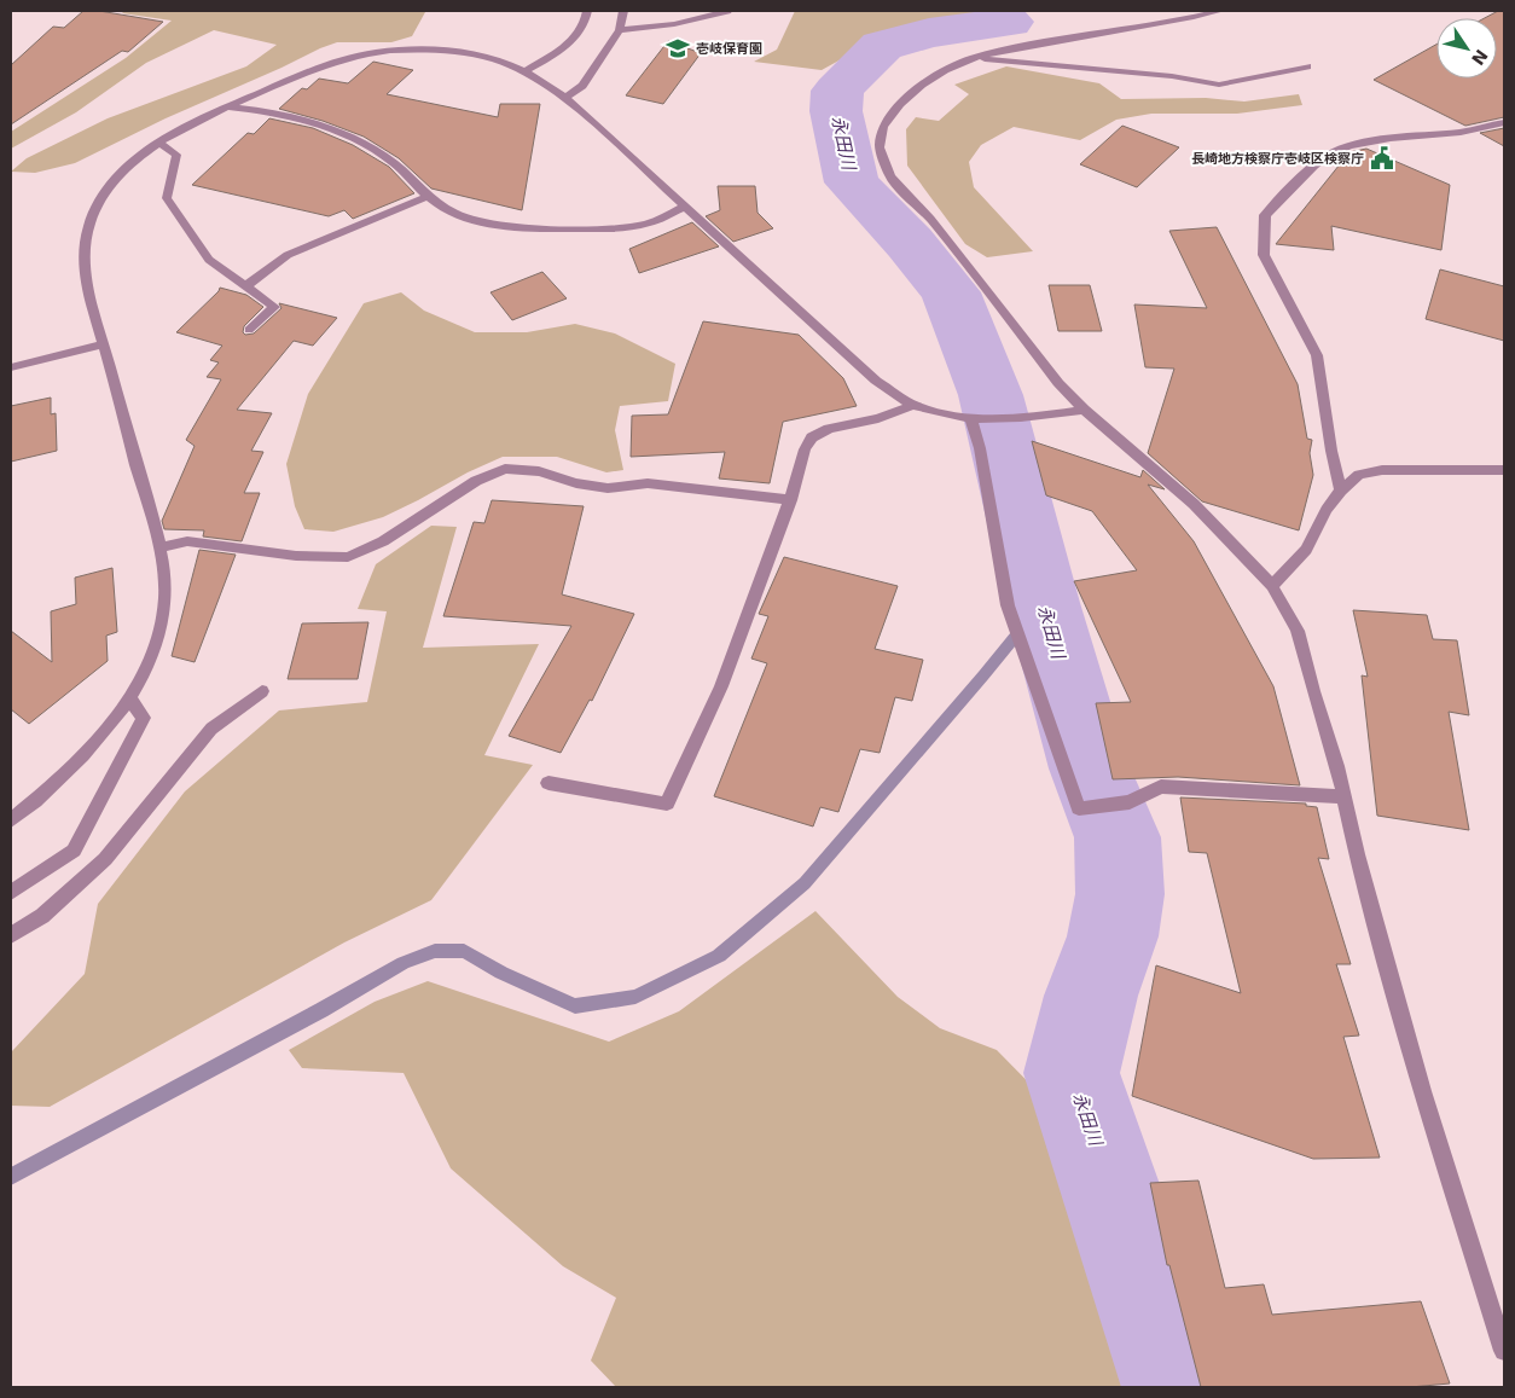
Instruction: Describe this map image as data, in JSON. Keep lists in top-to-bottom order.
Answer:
{
  "water": ["永田川"],
  "places": {
    "school or university": ["壱岐保育園"],
    "public building": ["長崎地方検察庁壱岐区検察庁"]
  },
  "north": "bottom right"
}
